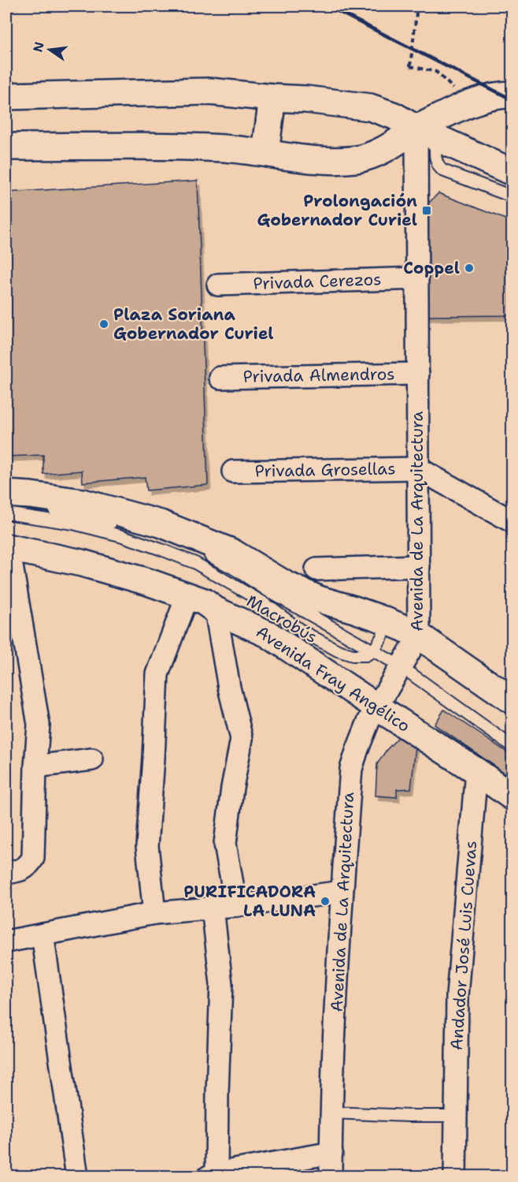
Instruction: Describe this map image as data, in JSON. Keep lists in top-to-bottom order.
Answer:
{
  "streets": {
    "street": [
      "Privada Cerezos",
      "Privada Almendros",
      "Privada Grosellas",
      "Avenida de La Arquitectura",
      "Avenida Fray Angélico",
      "Andador José Luis Cuevas"
    ],
    "lane": ["Macrobús"]
  },
  "crossings": [
    ["Privada Cerezos", "Avenida de La Arquitectura"],
    ["Privada Almendros", "Avenida de La Arquitectura"],
    ["Privada Grosellas", "Avenida de La Arquitectura"],
    ["Avenida de La Arquitectura", "Macrobús"],
    ["Avenida de La Arquitectura", "Avenida Fray Angélico"],
    ["Macrobús", "Avenida Fray Angélico"],
    ["Avenida Fray Angélico", "Andador José Luis Cuevas"]
  ],
  "places": {
    "transit": ["Prolongación Gobernador Curiel"],
    "other": ["Coppel", "Plaza Soriana Gobernador Curiel", "PURIFICADORA LA LUNA"]
  },
  "north": "left"
}
